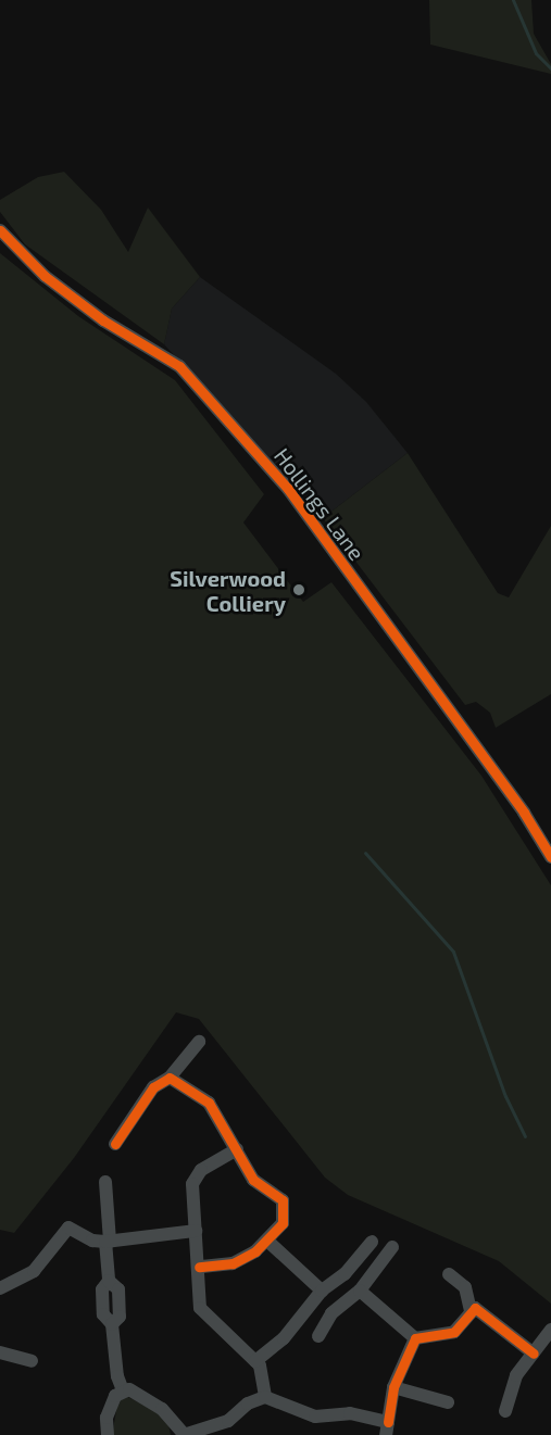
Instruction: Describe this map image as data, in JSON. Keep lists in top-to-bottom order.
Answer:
{
  "streets": {
    "street": ["Hollings Lane"]
  },
  "places": ["Silverwood Colliery"]
}
